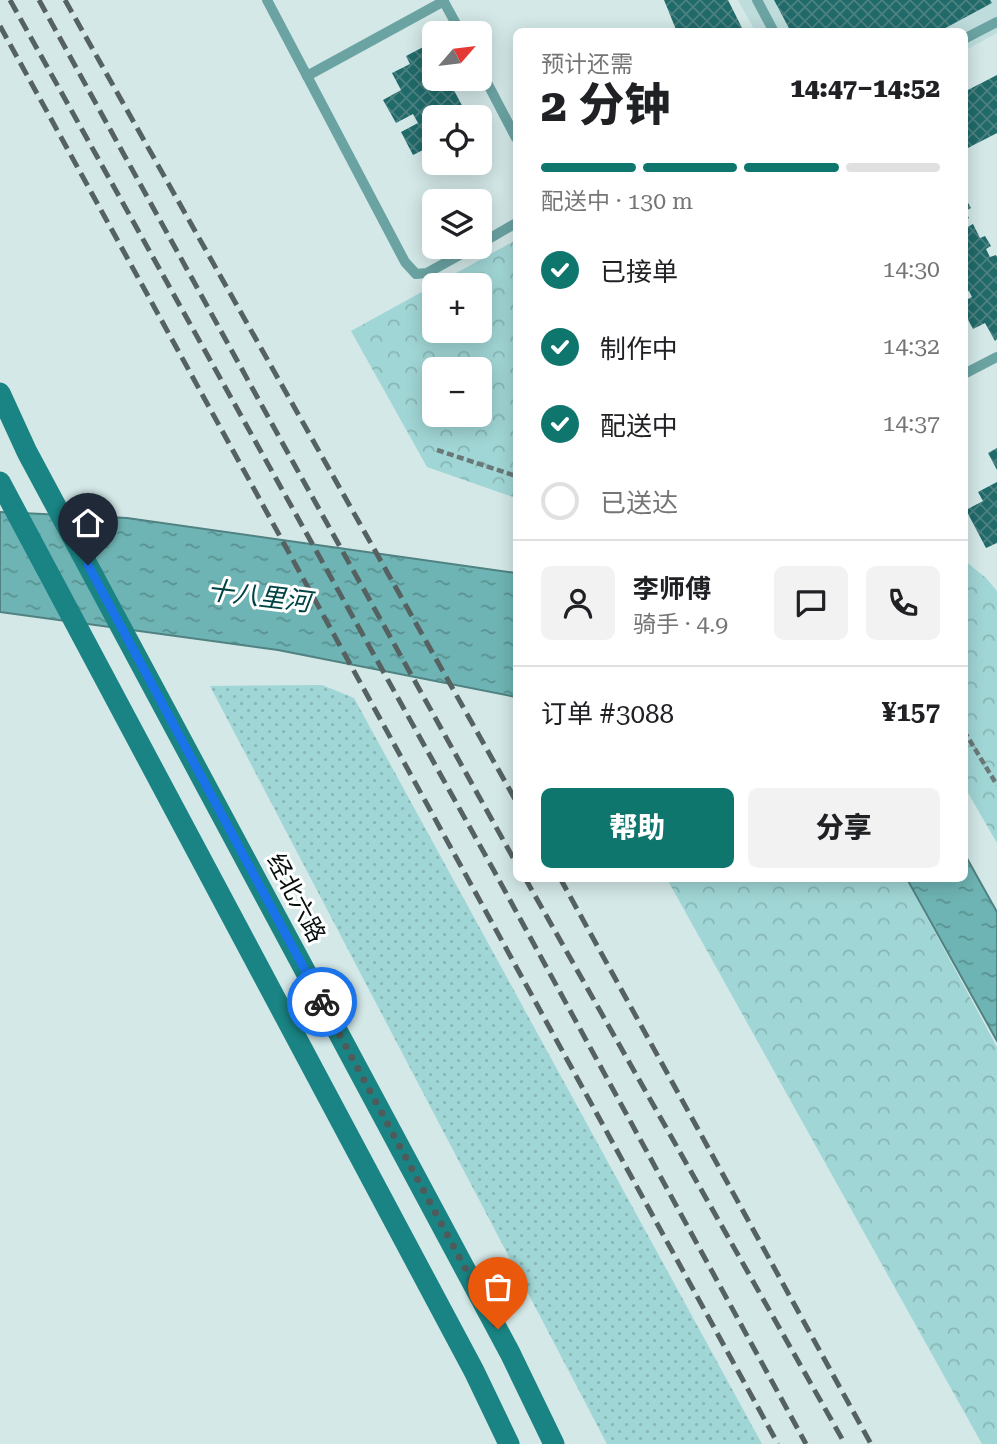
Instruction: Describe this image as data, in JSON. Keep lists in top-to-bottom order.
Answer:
{
  "streets": {
    "main road": ["经北六路"]
  },
  "water": ["十八里河"],
  "north": "top right",
  "page": {
    "map_buttons": ["+", "−"],
    "heading": ["2 分钟", "预计还需", "14:47–14:52"],
    "panel": [
      "李师傅",
      "骑手 · 4.9",
      "订单 #3088",
      "¥157"
    ],
    "bar": "配送中 · 130 m",
    "list": [
      ["已接单", "14:30"],
      ["制作中", "14:32"],
      ["配送中", "14:37"],
      "已送达"
    ],
    "buttons": ["帮助", "分享"]
  }
}
